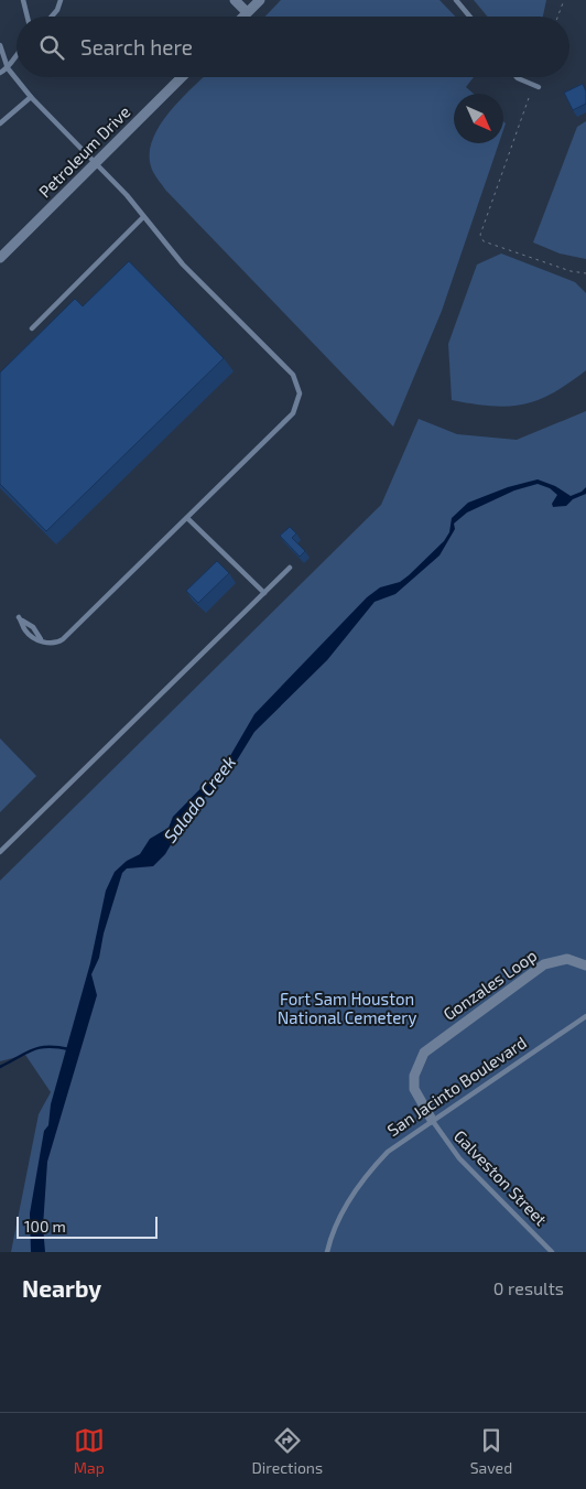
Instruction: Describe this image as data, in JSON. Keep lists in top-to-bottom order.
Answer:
{
  "streets": {
    "street": ["Petroleum Drive", "Gonzales Loop"],
    "lane": ["San Jacinto Boulevard", "Galveston Street"]
  },
  "crossings": [
    ["Gonzales Loop", "San Jacinto Boulevard"],
    ["Gonzales Loop", "Galveston Street"],
    ["San Jacinto Boulevard", "Galveston Street"]
  ],
  "water": ["Salado Creek"],
  "parks": ["Fort Sam Houston National Cemetery"],
  "scale_bar": "100 m",
  "north": "bottom right",
  "page": {
    "search": "Search here",
    "scale": "100 m",
    "heading": ["Nearby", "0 results"],
    "nav": ["Map", "Directions", "Saved"]
  }
}
